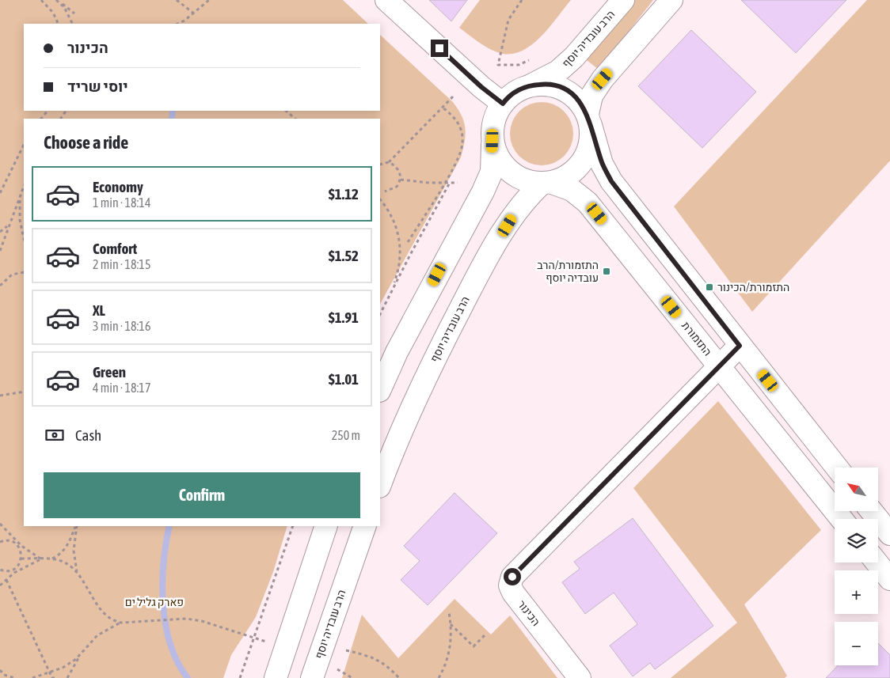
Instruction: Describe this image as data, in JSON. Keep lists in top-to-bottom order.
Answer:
{
  "streets": {
    "street": ["הרב עובדיה יוסף", "התזמורת", "הכינור"]
  },
  "crossings": [
    ["הרב עובדיה יוסף", "התזמורת"],
    ["התזמורת", "הכינור"]
  ],
  "parks": ["פארק גליל ים"],
  "places": {
    "transit": ["התזמורת/הרב עובדיה יוסף", "התזמורת/הכינור"]
  },
  "north": "top left",
  "page": {
    "banner": ["הכינור", "יוסי שריד"],
    "heading": "Choose a ride",
    "list": [
      {
        "name": "Economy",
        "note": "1 min · 18:14",
        "value": "$1.12"
      },
      {
        "name": "Comfort",
        "note": "2 min · 18:15",
        "value": "$1.52"
      },
      {
        "name": "XL",
        "note": "3 min · 18:16",
        "value": "$1.91"
      },
      {
        "name": "Green",
        "note": "4 min · 18:17",
        "value": "$1.01"
      }
    ],
    "pay": ["Cash", "250 m"],
    "buttons": "Confirm",
    "map_buttons": ["+", "−"]
  }
}
